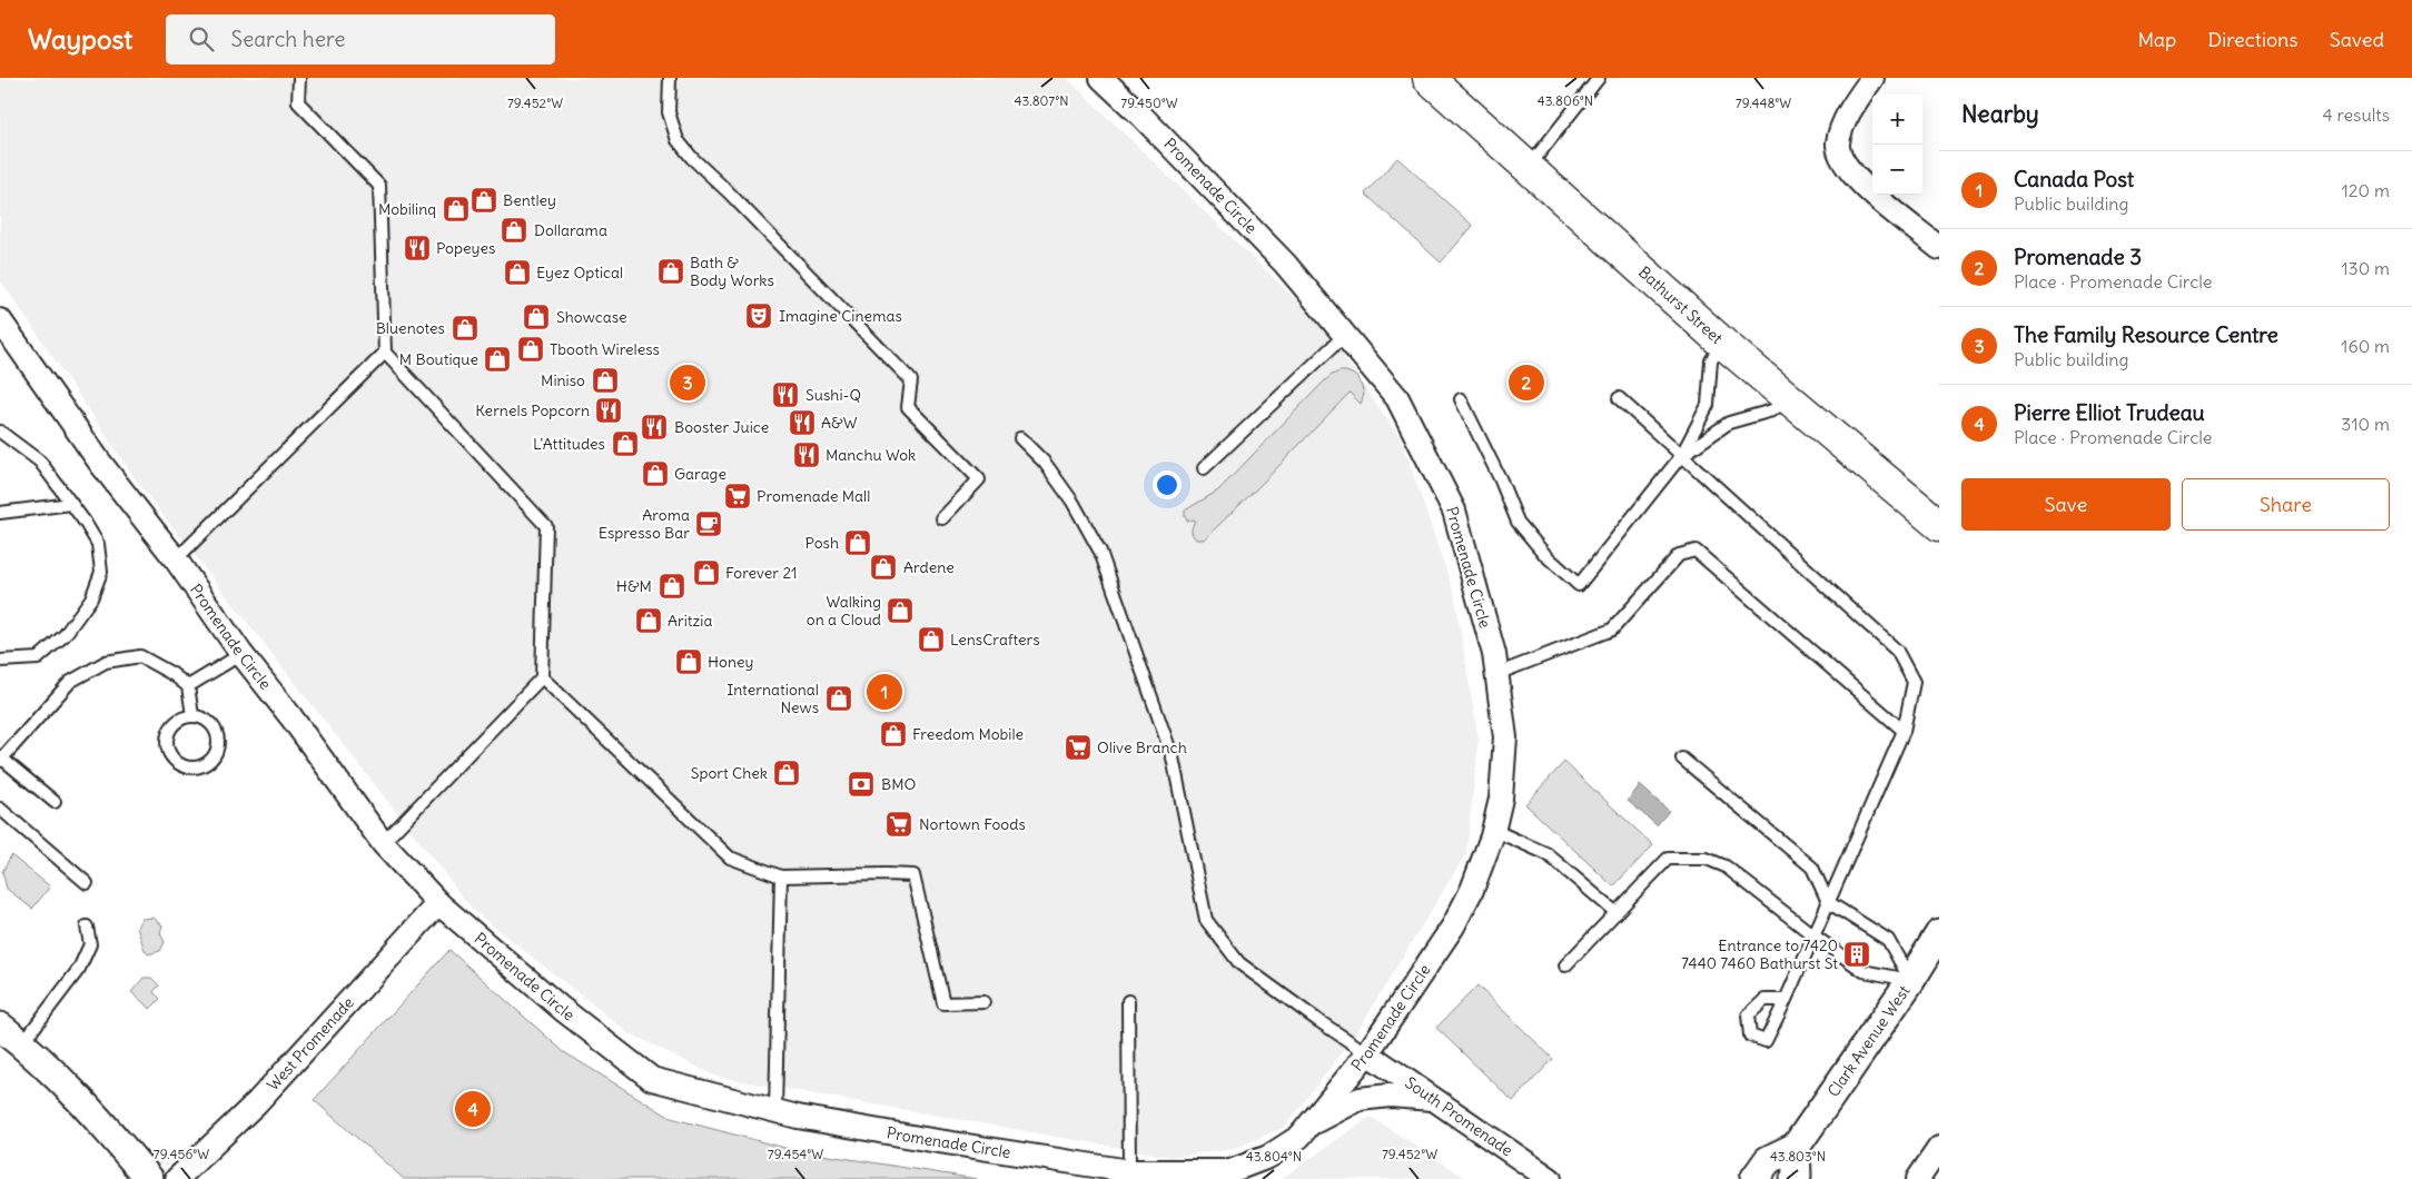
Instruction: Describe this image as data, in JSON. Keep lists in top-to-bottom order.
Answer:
{
  "streets": {
    "main road": ["Bathurst Street"],
    "street": [
      "Promenade Circle",
      "Clark Avenue West",
      "West Promenade",
      "South Promenade"
    ]
  },
  "crossings": [
    ["Promenade Circle", "West Promenade"],
    ["Promenade Circle", "South Promenade"]
  ],
  "places": {
    "shop": [
      "Bentley",
      "Mobilinq",
      "Dollarama",
      "Bath & Body Works",
      "Eyez Optical",
      "Showcase",
      "Bluenotes",
      "Tbooth Wireless",
      "M Boutique",
      "Miniso",
      "L'Attitudes",
      "Garage",
      "Posh",
      "Ardene",
      "Forever 21",
      "H&M",
      "Walking on a Cloud",
      "Aritzia",
      "LensCrafters",
      "Honey",
      "International News",
      "Freedom Mobile",
      "Sport Chek"
    ],
    "restaurant": [
      "Popeyes",
      "Sushi-Q",
      "Kernels Popcorn",
      "A&W",
      "Booster Juice",
      "Manchu Wok"
    ],
    "theatre": ["Imagine Cinemas"],
    "supermarket": ["Promenade Mall", "Olive Branch", "Nortown Foods"],
    "cafe": ["Aroma Espresso Bar"],
    "bank": ["BMO"],
    "building": ["Entrance to 7420 7440 7460 Bathurst St"]
  },
  "page": {
    "header": "Waypost",
    "search": "Search here",
    "nav": ["Map", "Directions", "Saved"],
    "heading": ["Nearby", "4 results"],
    "map_buttons": ["+", "−"],
    "list": [
      {
        "mark": "1",
        "name": "Canada Post",
        "note": "Public building",
        "value": "120 m"
      },
      {
        "mark": "2",
        "name": "Promenade 3",
        "note": "Place · Promenade Circle",
        "value": "130 m"
      },
      {
        "mark": "3",
        "name": "The Family Resource Centre",
        "note": "Public building",
        "value": "160 m"
      },
      {
        "mark": "4",
        "name": "Pierre Elliot Trudeau",
        "note": "Place · Promenade Circle",
        "value": "310 m"
      }
    ],
    "pins": [
      "2",
      "3",
      "1",
      "4"
    ],
    "buttons": ["Save", "Share"]
  },
  "coordinates": [
    "43.807°N",
    "43.806°N",
    "79.452°W",
    "79.450°W",
    "79.448°W",
    "79.456°W",
    "79.454°W",
    "43.804°N",
    "43.803°N"
  ]
}
